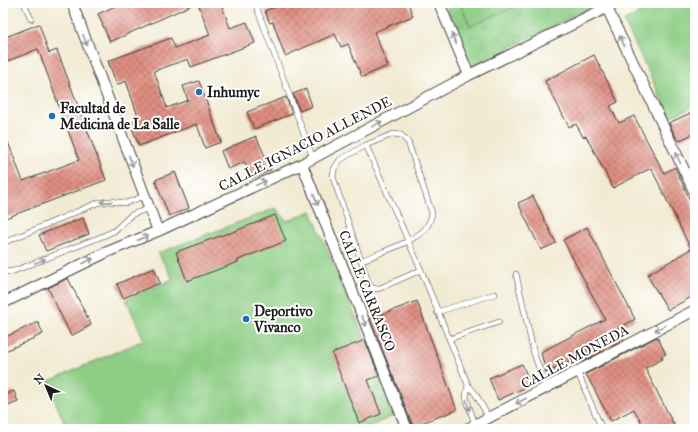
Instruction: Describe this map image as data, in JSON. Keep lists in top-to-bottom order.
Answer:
{
  "streets": {
    "street": ["CALLE IGNACIO ALLENDE", "CALLE CARRASCO", "CALLE MONEDA"]
  },
  "crossings": [
    ["CALLE IGNACIO ALLENDE", "CALLE CARRASCO"]
  ],
  "one_way": ["CALLE IGNACIO ALLENDE", "CALLE CARRASCO", "CALLE MONEDA"],
  "places": ["Inhumyc", "Facultad de Medicina de La Salle", "Deportivo Vivanco"],
  "north": "top left"
}
